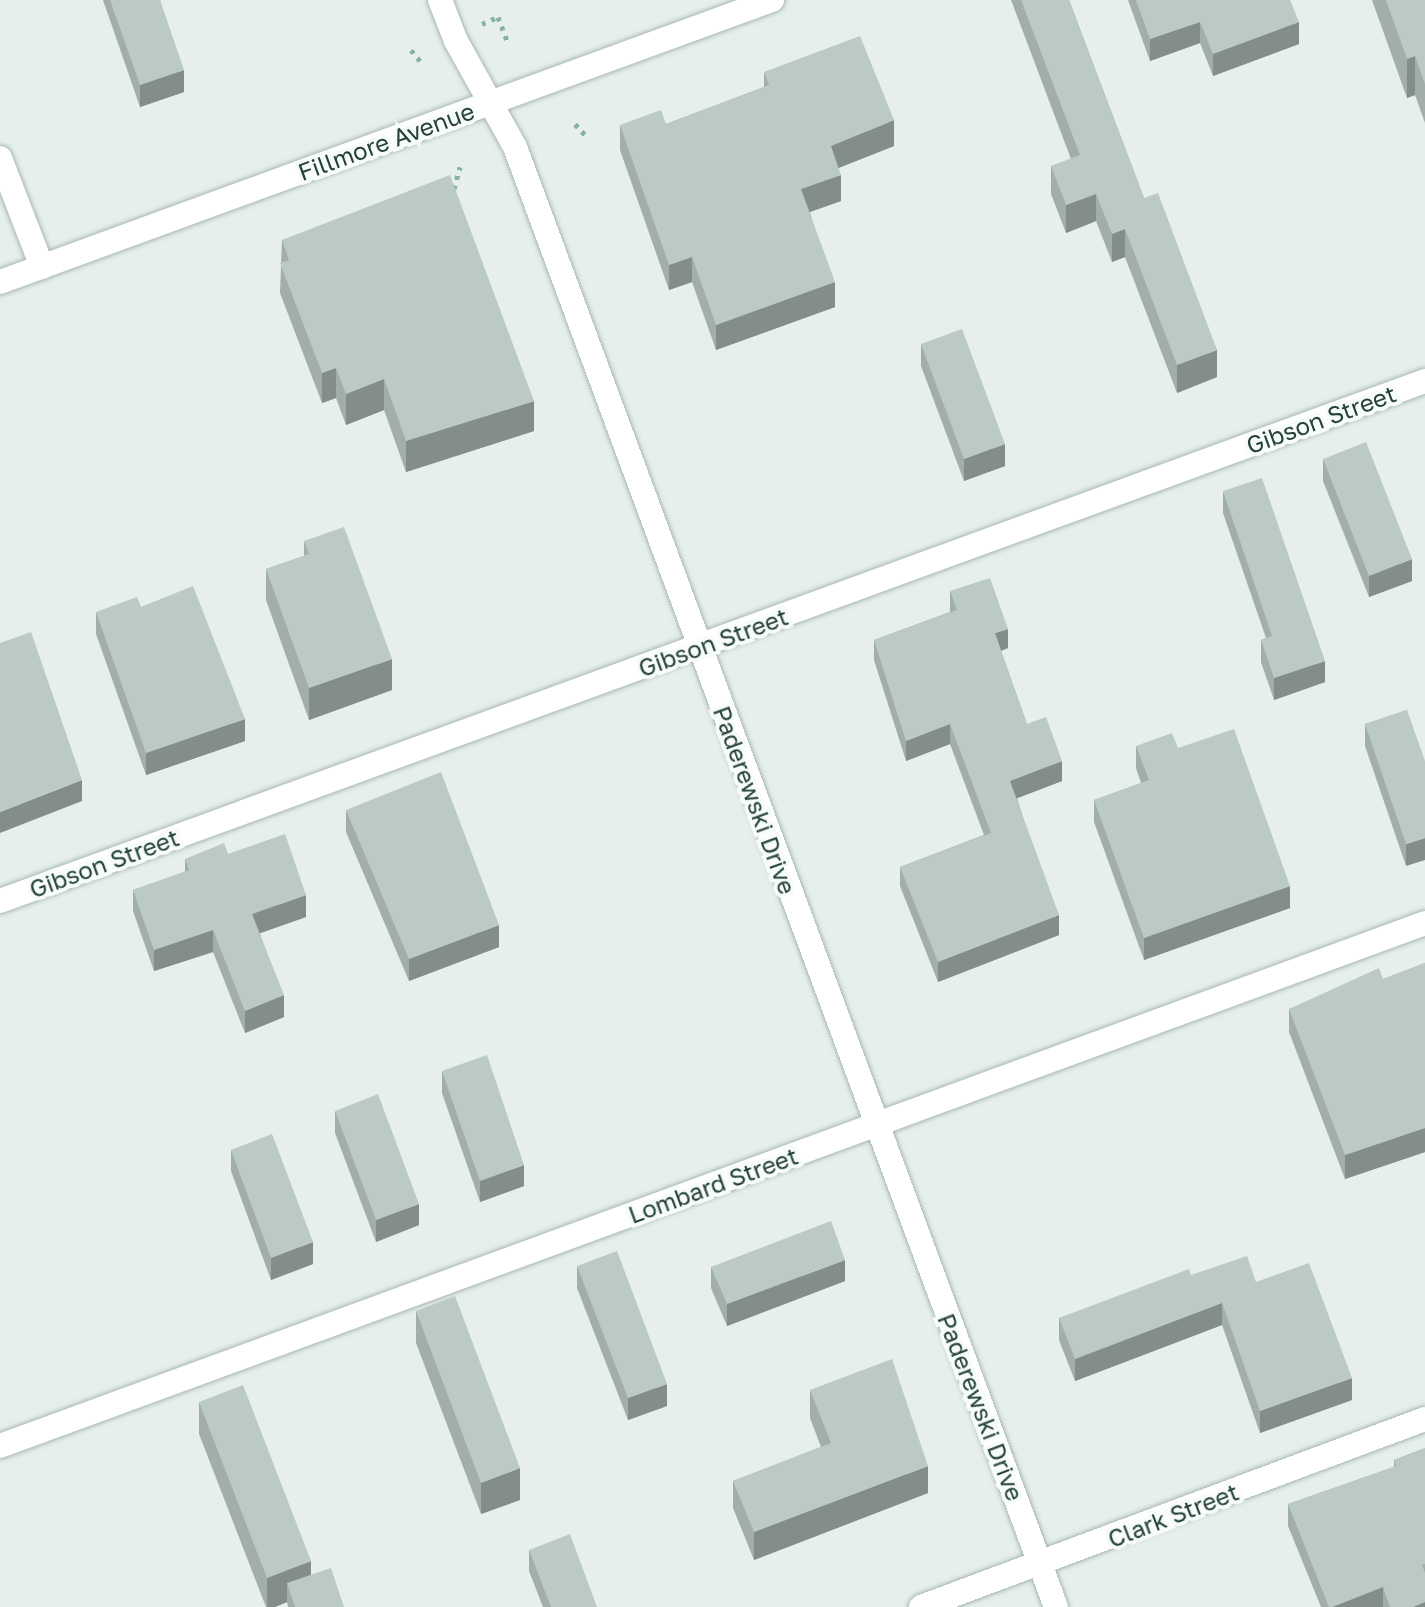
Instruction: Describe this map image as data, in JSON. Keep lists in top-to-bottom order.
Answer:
{
  "streets": {
    "street": [
      "Fillmore Avenue",
      "Gibson Street",
      "Paderewski Drive",
      "Lombard Street",
      "Clark Street"
    ]
  },
  "crossings": [
    ["Fillmore Avenue", "Paderewski Drive"],
    ["Gibson Street", "Paderewski Drive"],
    ["Paderewski Drive", "Lombard Street"],
    ["Paderewski Drive", "Clark Street"]
  ]
}
